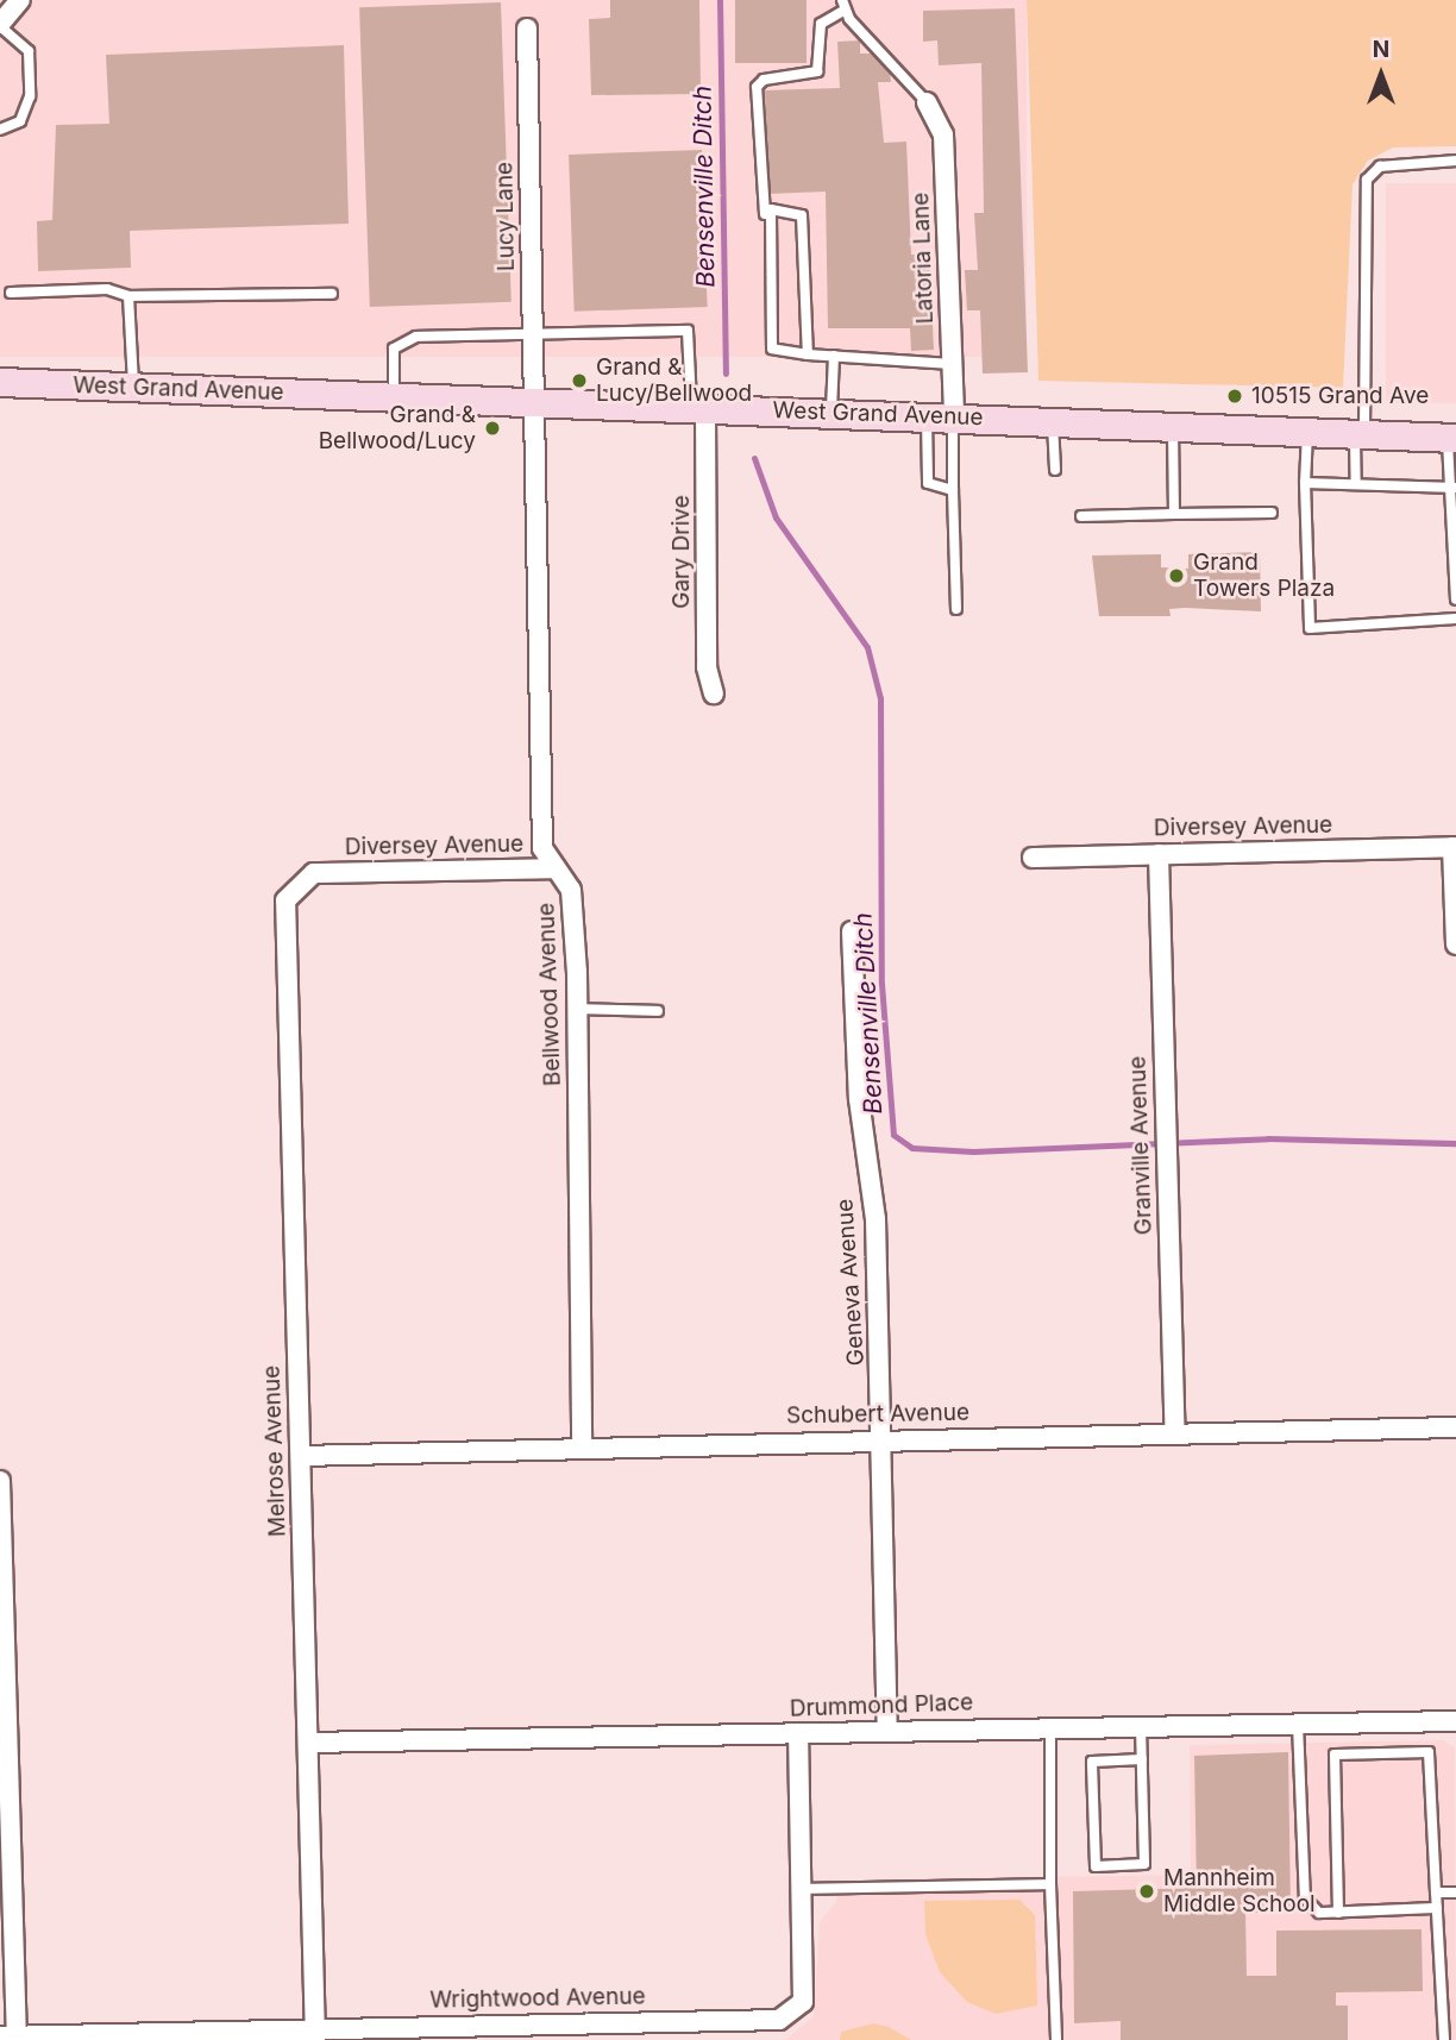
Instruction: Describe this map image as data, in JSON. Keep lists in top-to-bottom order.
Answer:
{
  "streets": {
    "main road": ["West Grand Avenue"],
    "street": [
      "Lucy Lane",
      "Latoria Lane",
      "Gary Drive",
      "Diversey Avenue",
      "Bellwood Avenue",
      "Granville Avenue",
      "Geneva Avenue",
      "Schubert Avenue",
      "Melrose Avenue",
      "Drummond Place",
      "Wrightwood Avenue"
    ]
  },
  "crossings": [
    ["Lucy Lane", "West Grand Avenue"],
    ["Lucy Lane", "Bellwood Avenue"],
    ["Latoria Lane", "West Grand Avenue"],
    ["West Grand Avenue", "Gary Drive"],
    ["West Grand Avenue", "Bellwood Avenue"],
    ["Diversey Avenue", "Bellwood Avenue"],
    ["Diversey Avenue", "Granville Avenue"],
    ["Diversey Avenue", "Melrose Avenue"],
    ["Bellwood Avenue", "Schubert Avenue"],
    ["Granville Avenue", "Schubert Avenue"],
    ["Geneva Avenue", "Schubert Avenue"],
    ["Geneva Avenue", "Drummond Place"],
    ["Schubert Avenue", "Melrose Avenue"],
    ["Melrose Avenue", "Drummond Place"],
    ["Melrose Avenue", "Wrightwood Avenue"],
    ["Drummond Place", "Wrightwood Avenue"]
  ],
  "water": ["Bensenville Ditch"],
  "places": [
    "Grand & Lucy/Bellwood",
    "10515 Grand Ave",
    "Grand & Bellwood/Lucy",
    "Grand Towers Plaza",
    "Mannheim Middle School"
  ],
  "north": "top"
}
